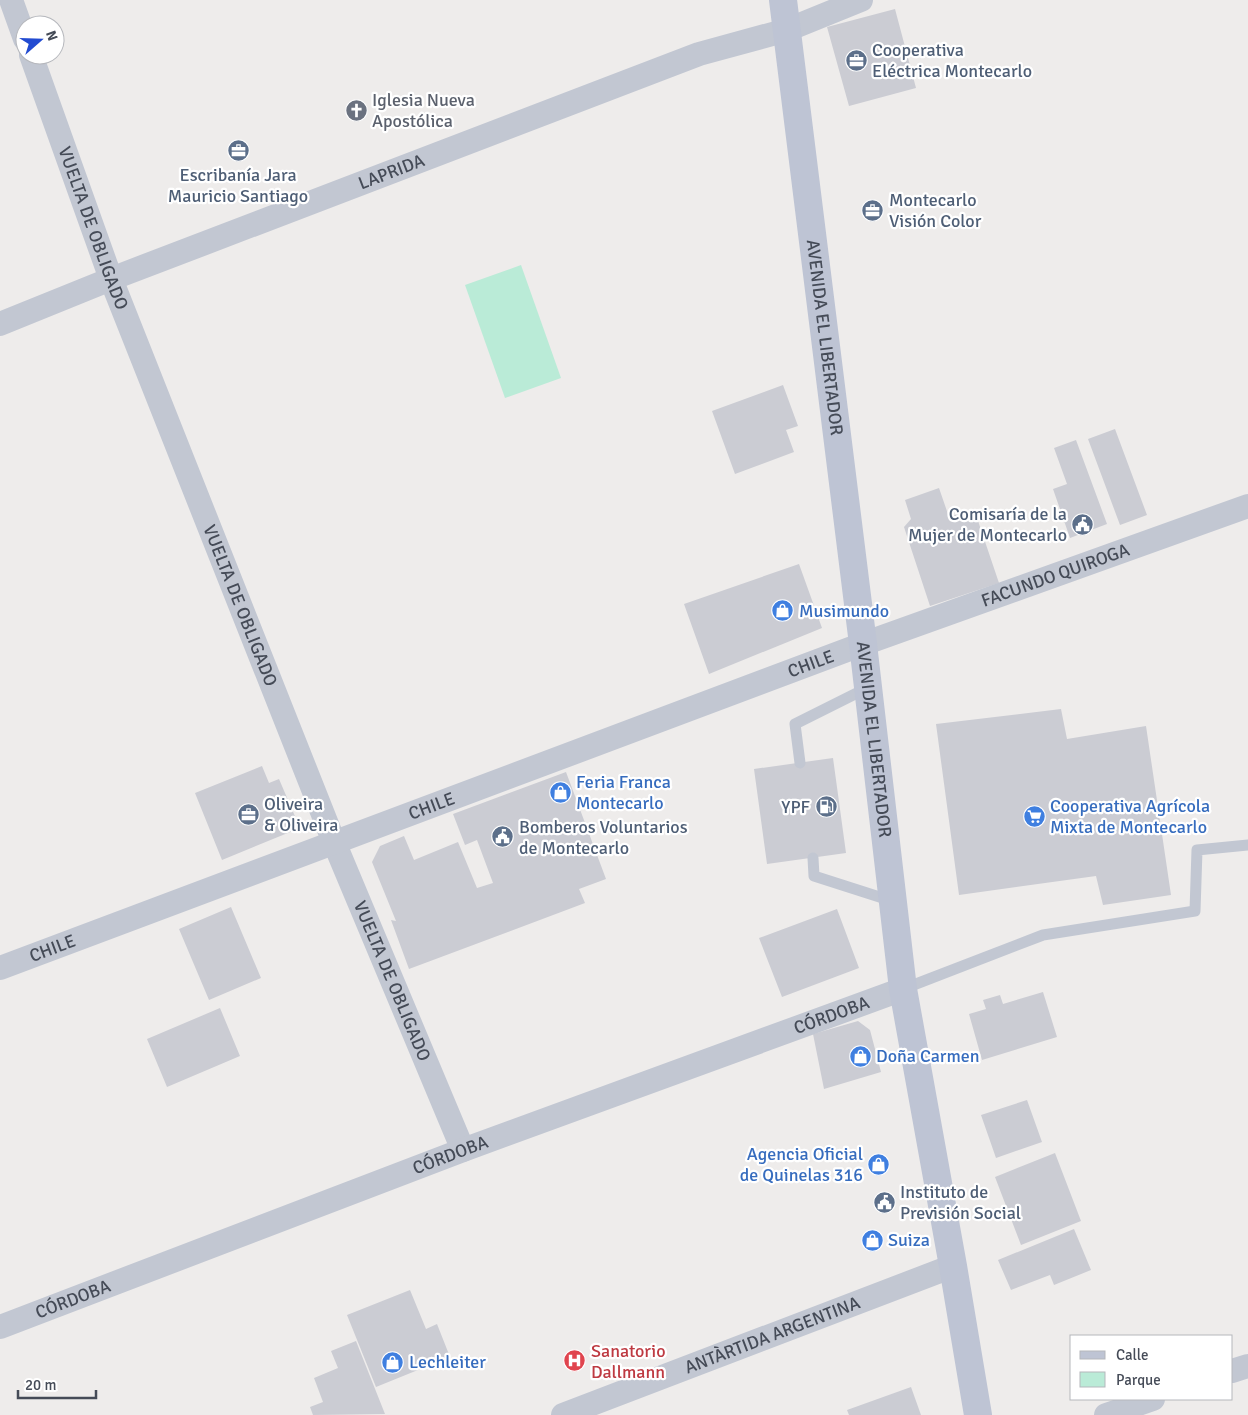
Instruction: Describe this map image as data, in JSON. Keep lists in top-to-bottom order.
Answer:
{
  "streets": {
    "main road": ["AVENIDA EL LIBERTADOR"],
    "street": [
      "LAPRIDA",
      "VUELTA DE OBLIGADO",
      "FACUNDO QUIROGA",
      "CHILE",
      "CÓRDOBA",
      "ANTÀRTIDA ARGENTINA"
    ]
  },
  "crossings": [
    ["LAPRIDA", "VUELTA DE OBLIGADO"],
    ["LAPRIDA", "AVENIDA EL LIBERTADOR"],
    ["VUELTA DE OBLIGADO", "CHILE"],
    ["VUELTA DE OBLIGADO", "CÓRDOBA"],
    ["AVENIDA EL LIBERTADOR", "FACUNDO QUIROGA"],
    ["AVENIDA EL LIBERTADOR", "CHILE"],
    ["AVENIDA EL LIBERTADOR", "CÓRDOBA"],
    ["AVENIDA EL LIBERTADOR", "ANTÀRTIDA ARGENTINA"],
    ["FACUNDO QUIROGA", "CHILE"]
  ],
  "places": {
    "office": [
      "Cooperativa Eléctrica Montecarlo",
      "Escribanía Jara Mauricio Santiago",
      "Montecarlo Visión Color",
      "Oliveira & Oliveira"
    ],
    "church": ["Iglesia Nueva Apostólica"],
    "public building": ["Comisaría de la Mujer de Montecarlo", "Bomberos Voluntarios de Montecarlo", "Instituto de Previsión Social"],
    "shop": [
      "Musimundo",
      "Feria Franca Montecarlo",
      "Doña Carmen",
      "Agencia Oficial de Quinelas 316",
      "Suiza",
      "Lechleiter"
    ],
    "fuel station": ["YPF"],
    "supermarket": ["Cooperativa Agrícola Mixta de Montecarlo"],
    "hospital": ["Sanatorio Dallmann"]
  },
  "legend": ["Calle", "Parque"],
  "scale_bar": "20 m",
  "north": "right"
}
